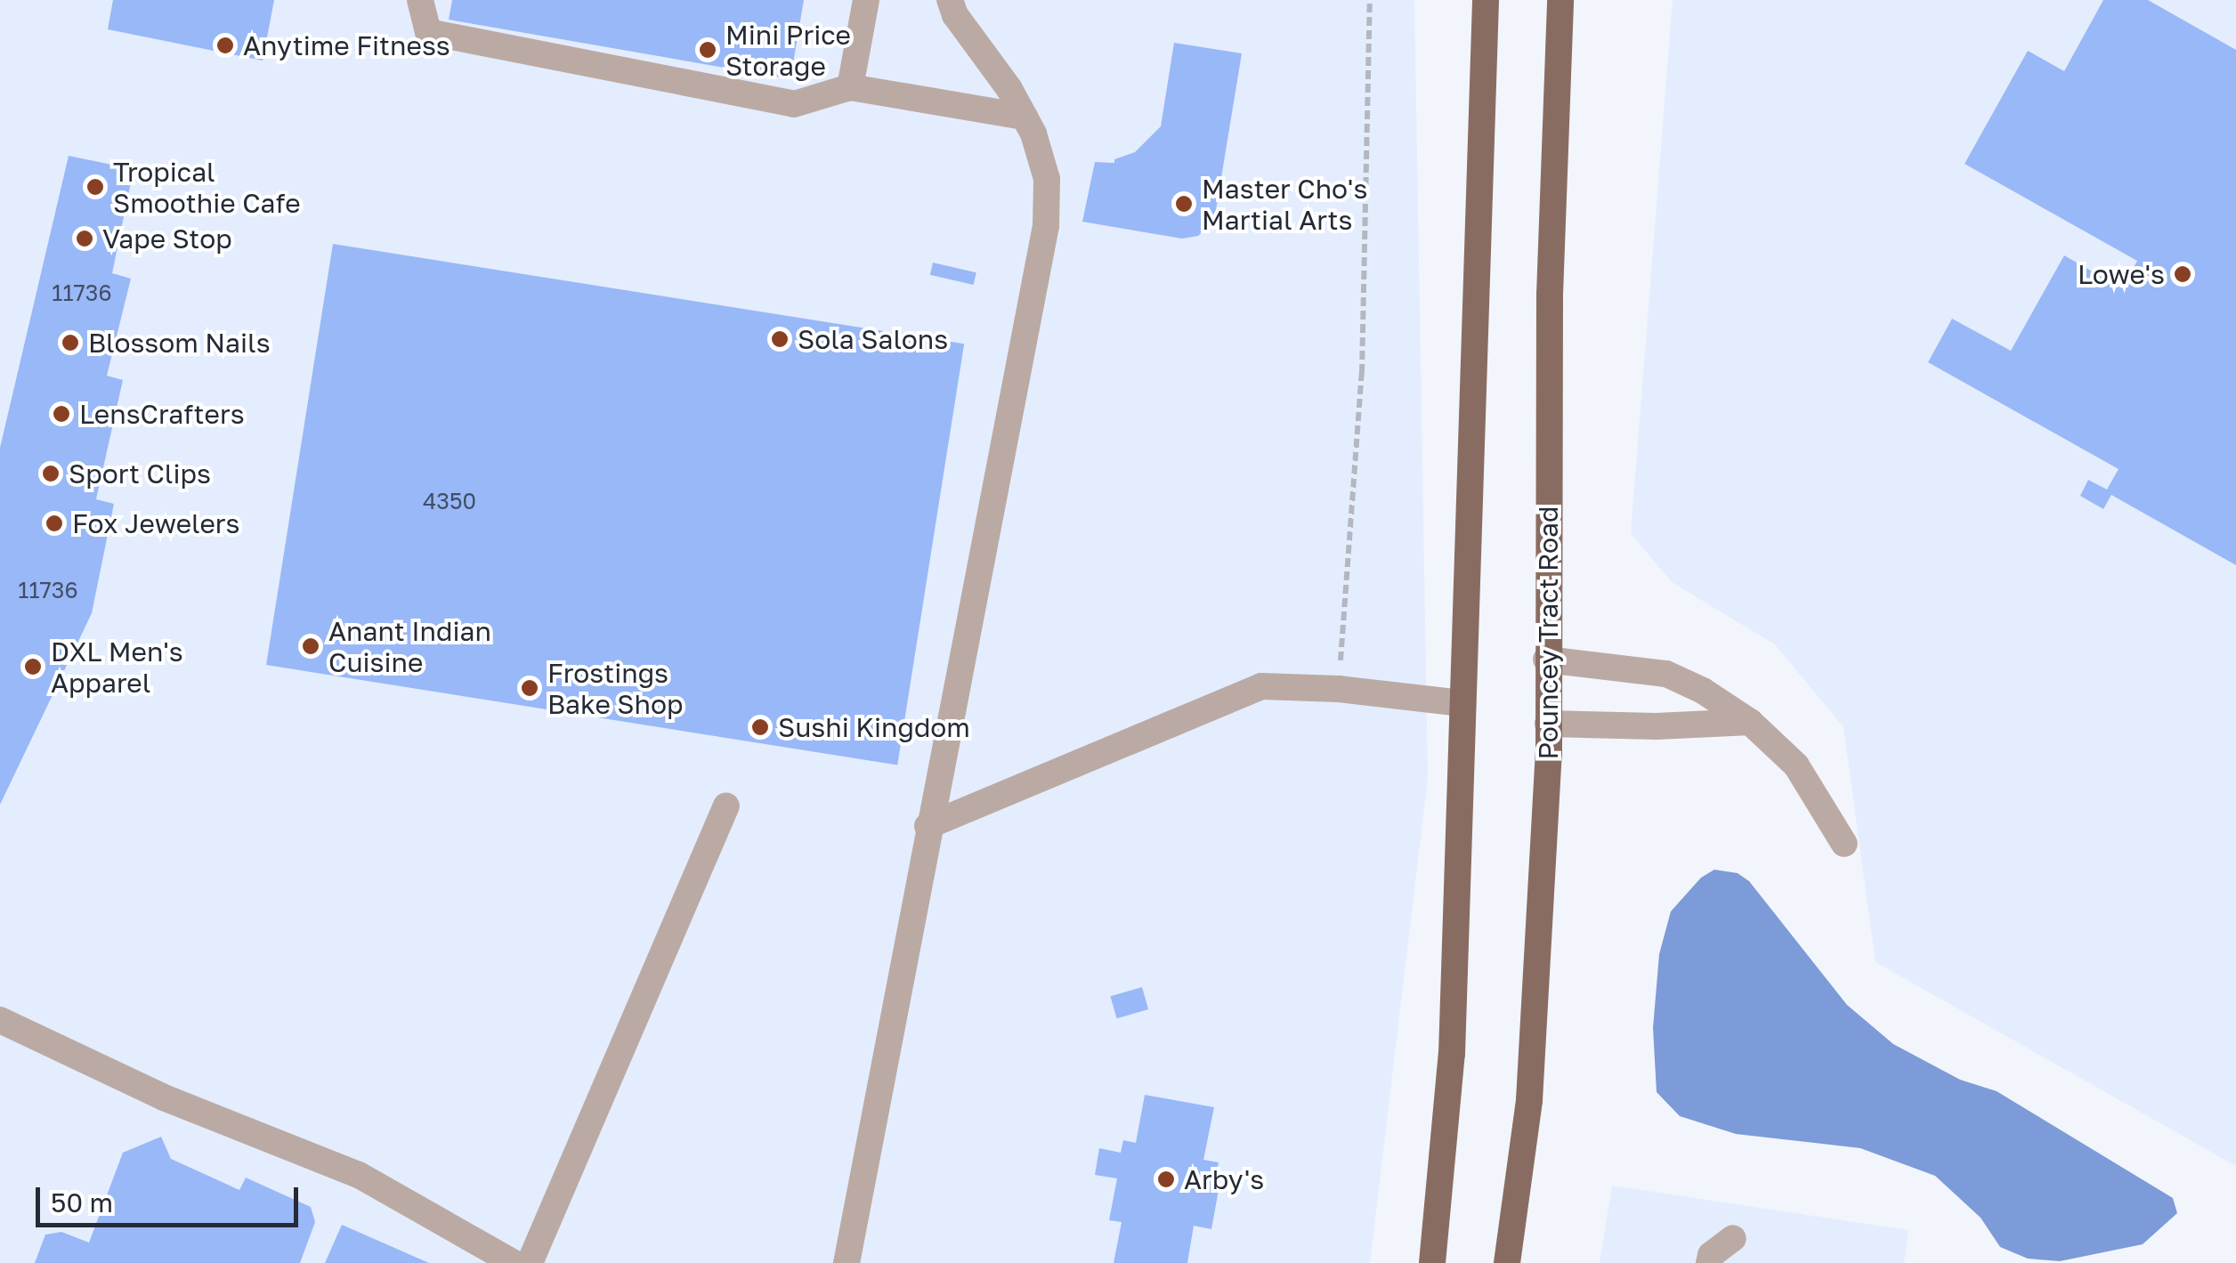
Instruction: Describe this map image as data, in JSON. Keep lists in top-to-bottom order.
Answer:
{
  "streets": {
    "main road": ["Pouncey Tract Road"]
  },
  "places": [
    "Anytime Fitness",
    "Mini Price Storage",
    "Tropical Smoothie Cafe",
    "Master Cho's Martial Arts",
    "Vape Stop",
    "Lowe's",
    "Sola Salons",
    "Blossom Nails",
    "LensCrafters",
    "Sport Clips",
    "Fox Jewelers",
    "Anant Indian Cuisine",
    "DXL Men's Apparel",
    "Frostings Bake Shop",
    "Sushi Kingdom",
    "Arby's"
  ],
  "house_numbers": ["11736", "4350", "11736"],
  "scale_bar": "50 m"
}
